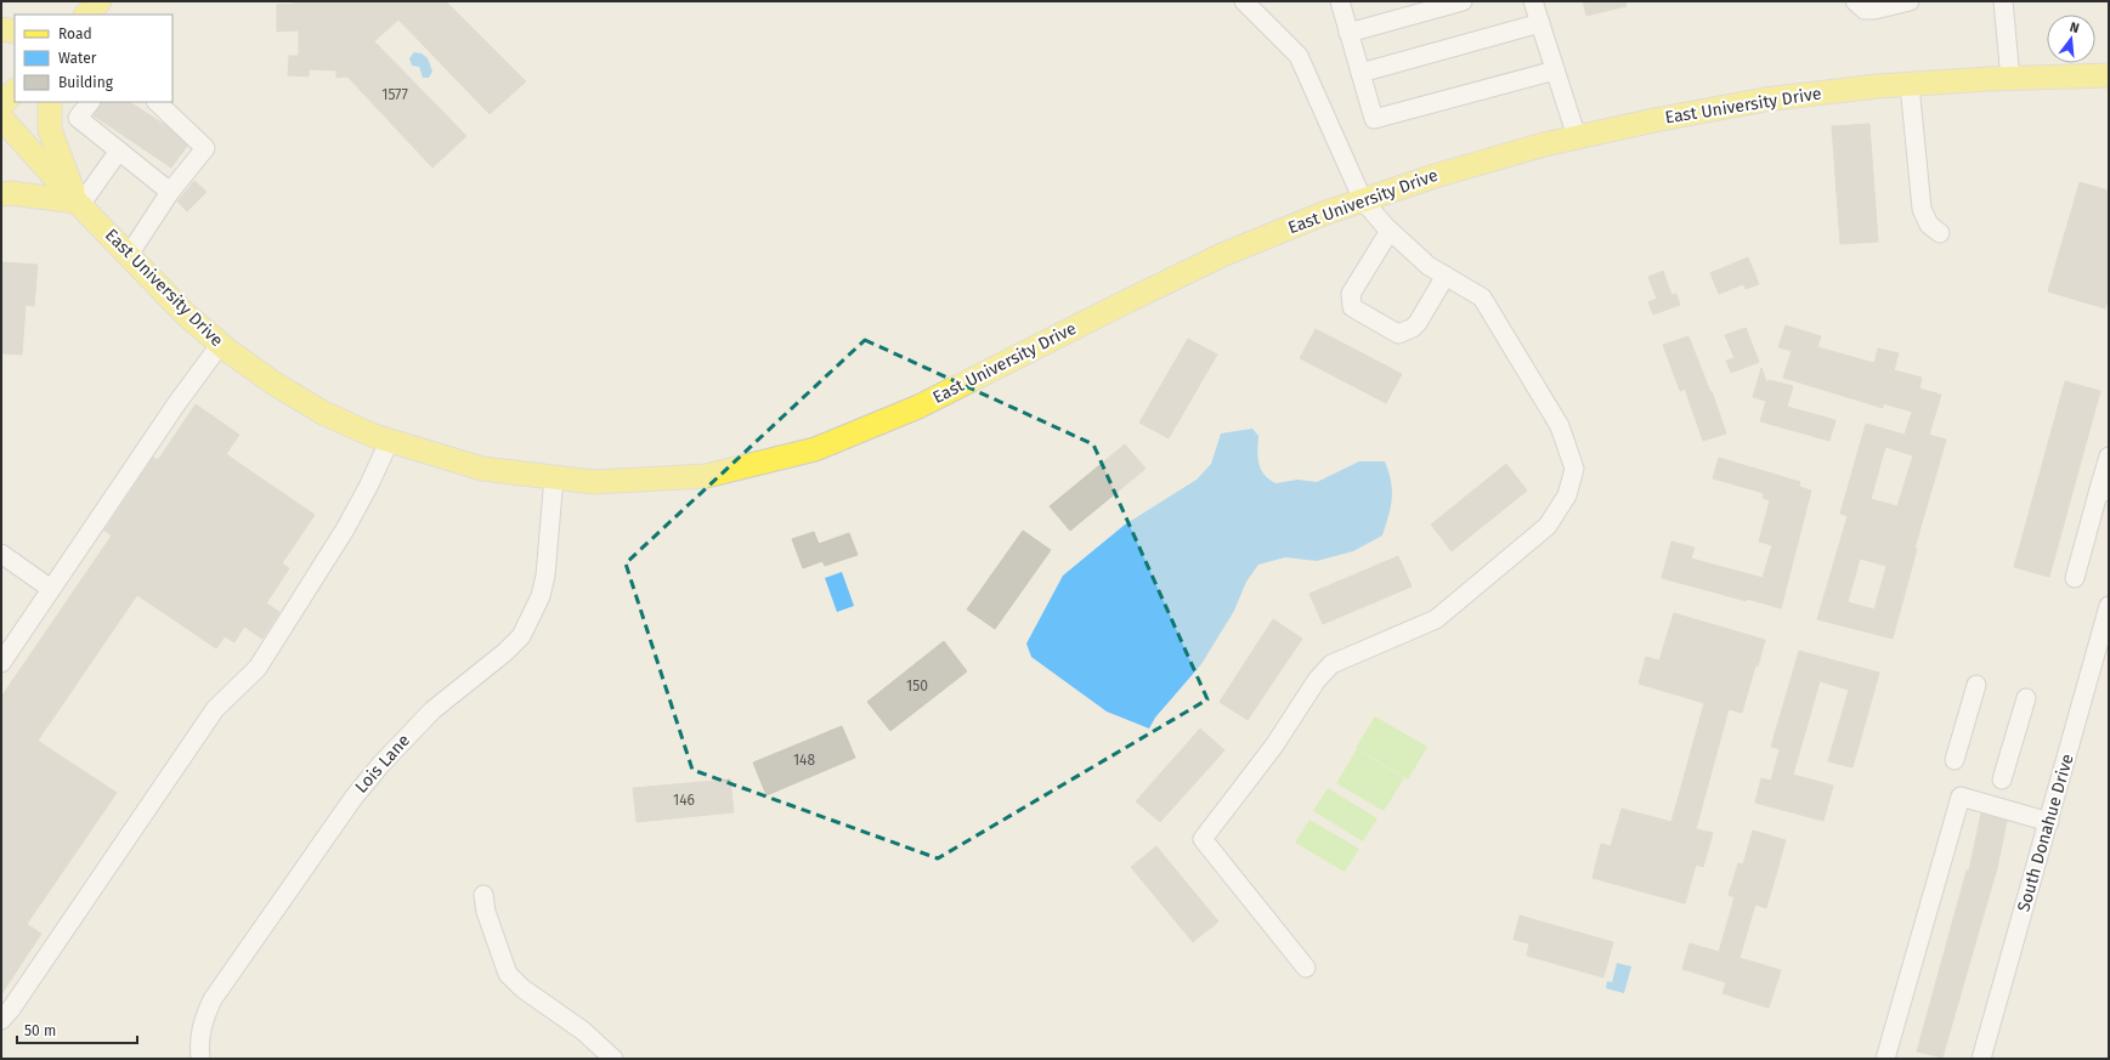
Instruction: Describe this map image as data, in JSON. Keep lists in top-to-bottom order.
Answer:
{
  "streets": {
    "main road": ["East University Drive"],
    "street": ["Lois Lane", "South Donahue Drive"]
  },
  "crossings": [
    ["East University Drive", "Lois Lane"]
  ],
  "house_numbers": [
    "1577",
    "150",
    "148",
    "146"
  ],
  "legend": ["Road", "Water", "Building"],
  "scale_bar": "50 m",
  "north": "top"
}
